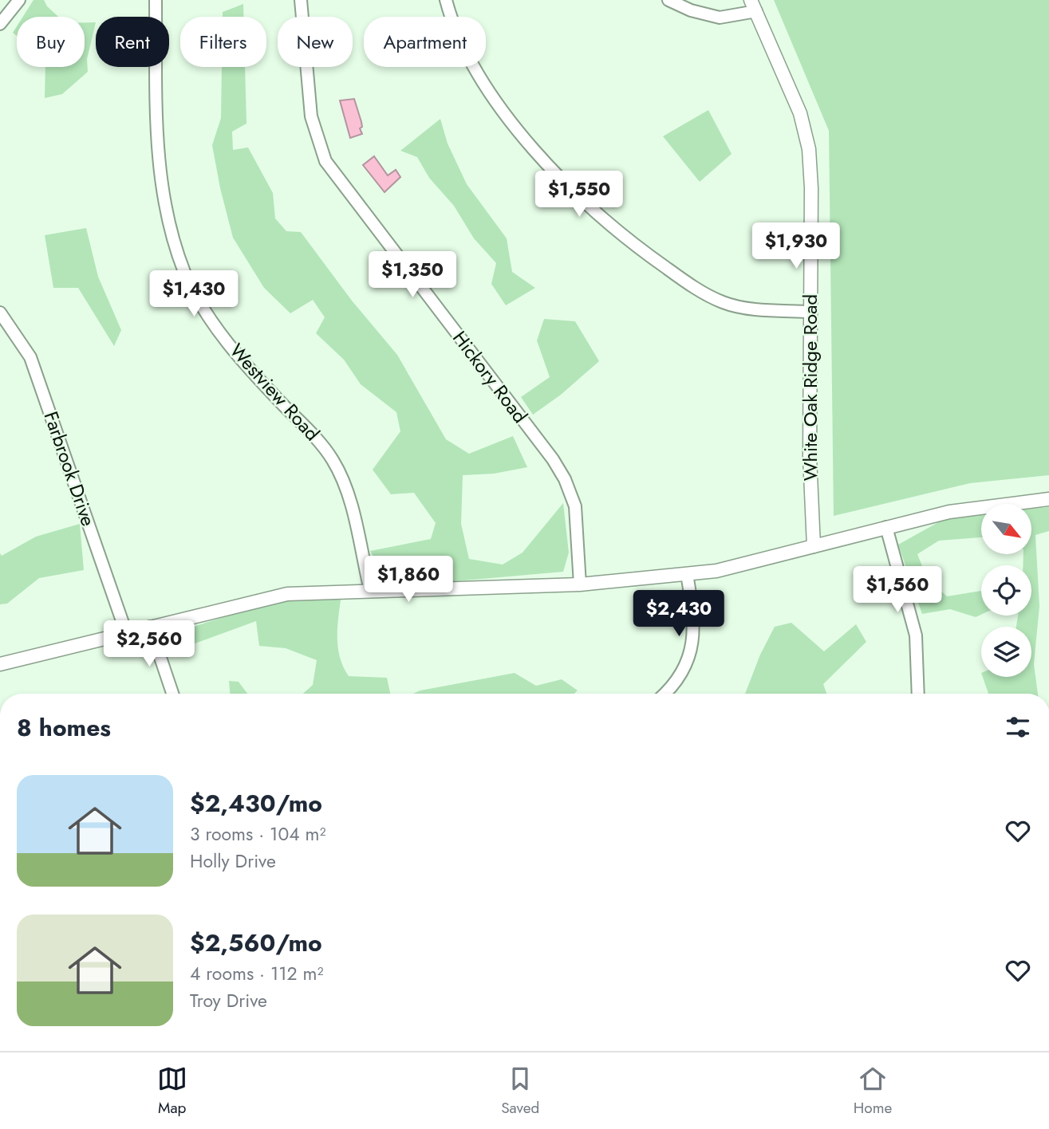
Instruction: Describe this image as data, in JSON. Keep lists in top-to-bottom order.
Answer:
{
  "streets": {
    "street": [
      "Hickory Road",
      "White Oak Ridge Road",
      "Westview Road",
      "Farbrook Drive"
    ]
  },
  "north": "bottom right",
  "page": {
    "chip": [
      "Buy",
      "Rent",
      "Filters",
      "New",
      "Apartment"
    ],
    "price": [
      "$1,550",
      "$1,930",
      "$1,350",
      "$1,430",
      "$1,860",
      "$1,560",
      "$2,430",
      "$2,560"
    ],
    "heading": "8 homes",
    "list": [
      {
        "name": "$2,430/mo",
        "note": "3 rooms · 104 m² · Holly Drive"
      },
      {
        "name": "$2,560/mo",
        "note": "4 rooms · 112 m² · Troy Drive"
      }
    ],
    "tabs": ["Map", "Saved", "Home"]
  }
}
